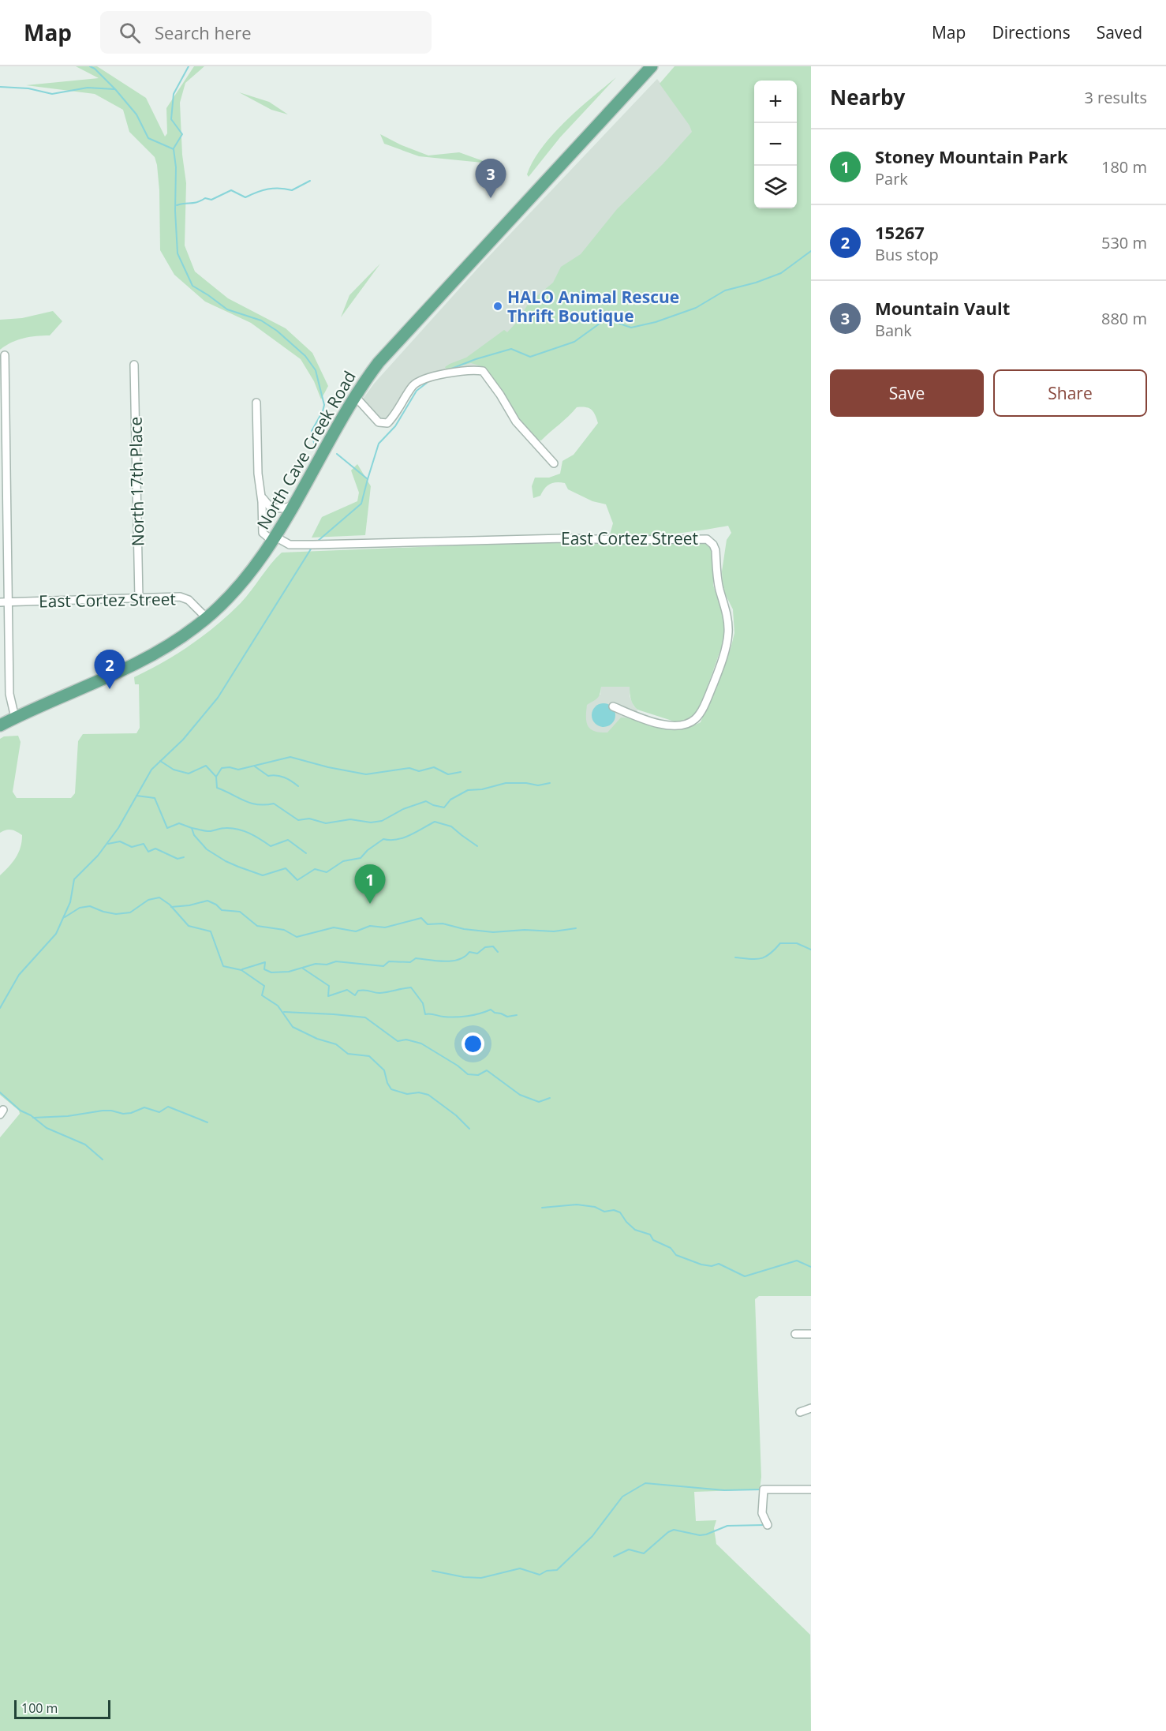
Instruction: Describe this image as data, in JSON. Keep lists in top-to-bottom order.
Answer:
{
  "streets": {
    "main road": ["North Cave Creek Road"],
    "street": ["North 17th Place", "East Cortez Street"]
  },
  "crossings": [
    ["North Cave Creek Road", "East Cortez Street"],
    ["North 17th Place", "East Cortez Street"]
  ],
  "places": ["HALO Animal Rescue Thrift Boutique"],
  "scale_bar": "100 m",
  "page": {
    "header": "Map",
    "search": "Search here",
    "nav": ["Map", "Directions", "Saved"],
    "heading": ["Nearby", "3 results"],
    "map_buttons": ["+", "−"],
    "list": [
      {
        "mark": "1",
        "name": "Stoney Mountain Park",
        "note": "Park",
        "value": "180 m"
      },
      {
        "mark": "2",
        "name": "15267",
        "note": "Bus stop",
        "value": "530 m"
      },
      {
        "mark": "3",
        "name": "Mountain Vault",
        "note": "Bank",
        "value": "880 m"
      }
    ],
    "pins": ["3", "2", "1"],
    "buttons": ["Save", "Share"],
    "scale": "100 m"
  }
}
